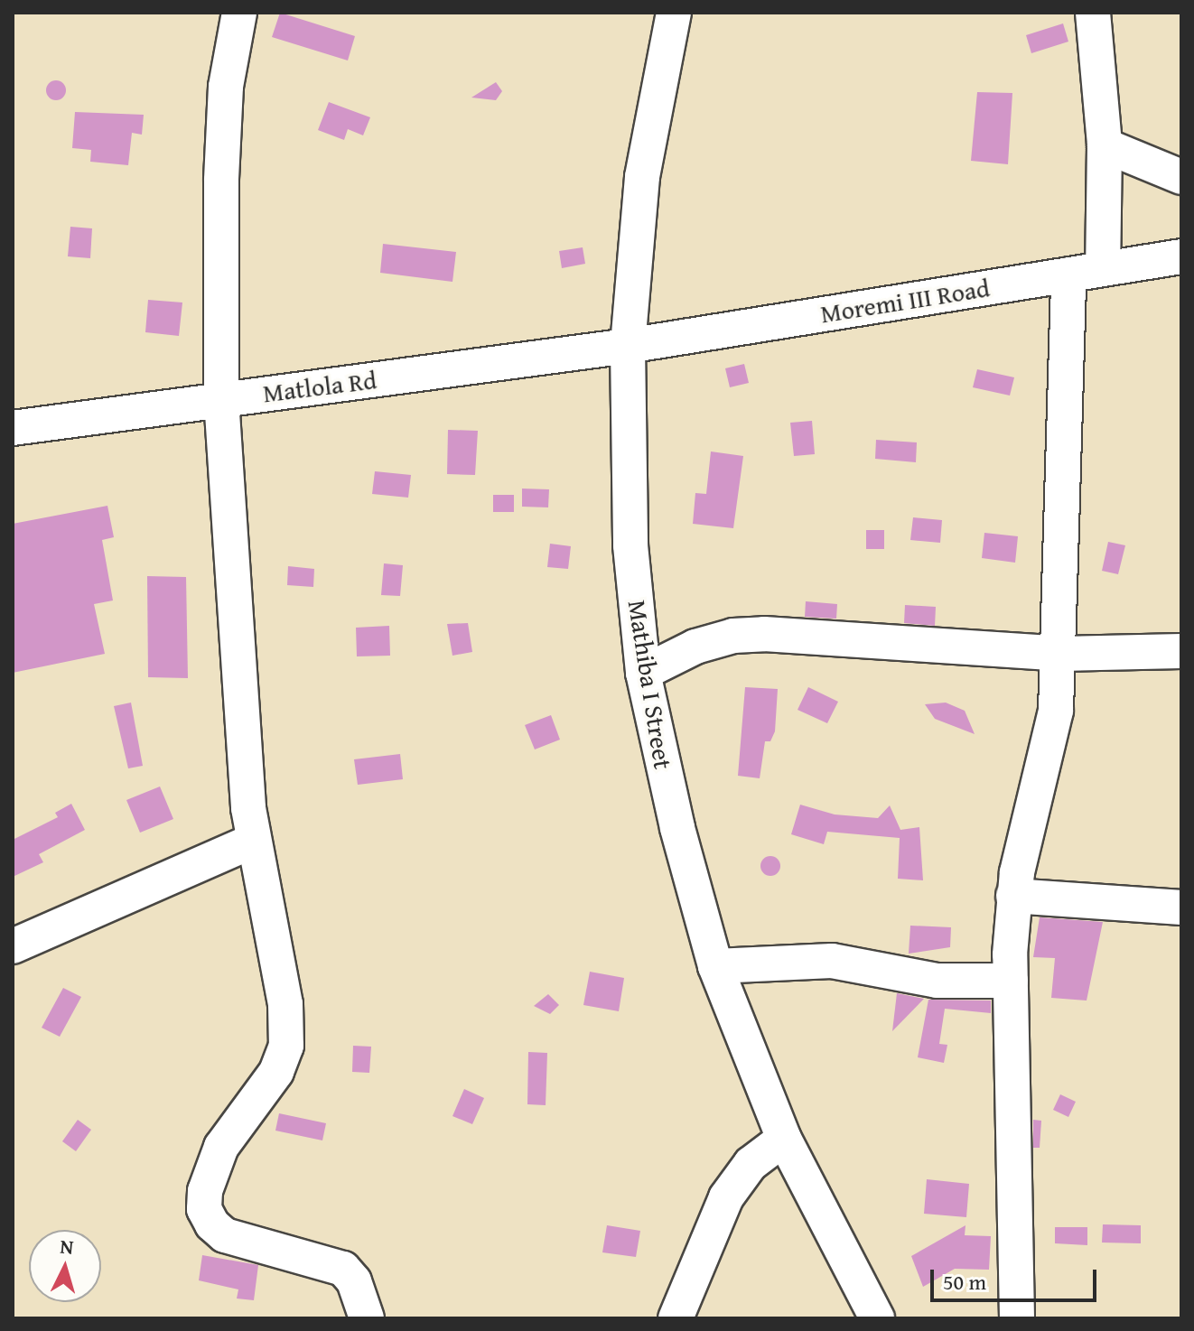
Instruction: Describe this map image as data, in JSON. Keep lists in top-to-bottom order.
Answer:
{
  "streets": {
    "street": ["Moremi III Road", "Matlola Rd", "Mathiba I Street"]
  },
  "crossings": [
    ["Moremi III Road", "Matlola Rd"],
    ["Moremi III Road", "Mathiba I Street"],
    ["Matlola Rd", "Mathiba I Street"]
  ],
  "scale_bar": "50 m",
  "north": "top"
}
